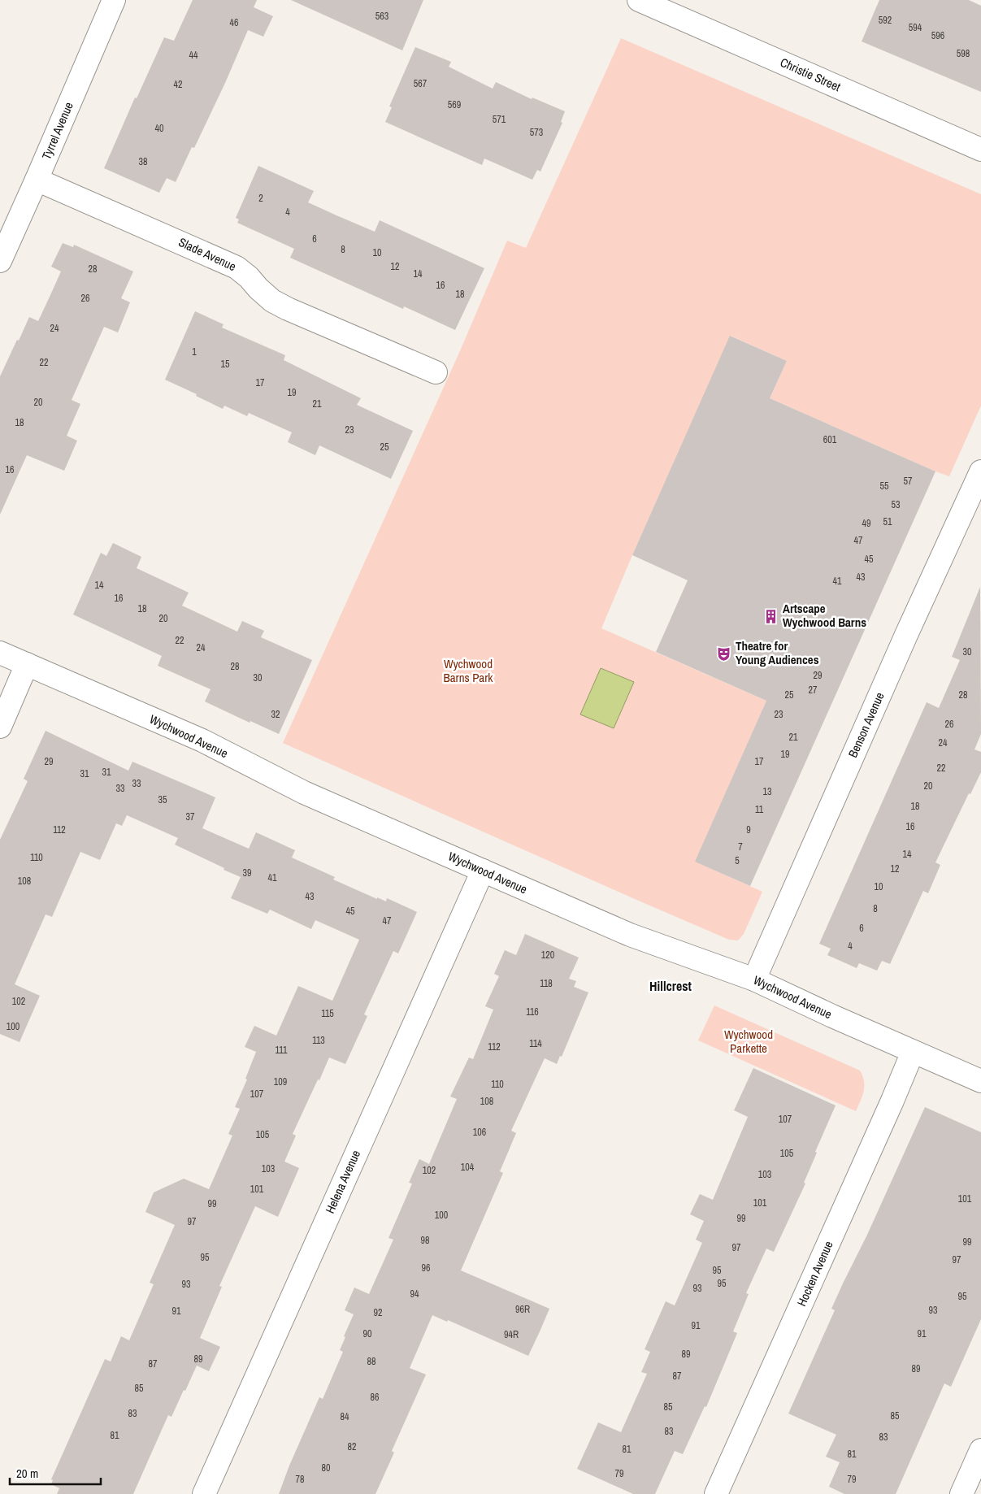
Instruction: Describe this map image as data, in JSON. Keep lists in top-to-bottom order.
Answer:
{
  "streets": {
    "street": [
      "Christie Street",
      "Tyrrel Avenue",
      "Slade Avenue",
      "Benson Avenue",
      "Wychwood Avenue",
      "Helena Avenue",
      "Hocken Avenue"
    ]
  },
  "crossings": [
    ["Tyrrel Avenue", "Slade Avenue"],
    ["Benson Avenue", "Wychwood Avenue"],
    ["Wychwood Avenue", "Helena Avenue"],
    ["Wychwood Avenue", "Hocken Avenue"]
  ],
  "districts": ["Hillcrest"],
  "parks": ["Wychwood Barns Park", "Wychwood Parkette"],
  "places": {
    "building": ["Artscape Wychwood Barns"],
    "theatre": ["Theatre for Young Audiences"]
  },
  "house_numbers": [
    "563",
    "592",
    "46",
    "594",
    "596",
    "598",
    "44",
    "567",
    "42",
    "569",
    "571",
    "40",
    "573",
    "38",
    "2",
    "4",
    "6",
    "8",
    "10",
    "12",
    "28",
    "14",
    "16",
    "18",
    "26",
    "24",
    "1",
    "22",
    "15",
    "17",
    "19",
    "20",
    "21",
    "18",
    "23",
    "601",
    "25",
    "16",
    "57",
    "55",
    "53",
    "51",
    "49",
    "47",
    "45",
    "43",
    "41",
    "14",
    "16",
    "18",
    "20",
    "22",
    "24",
    "30",
    "28",
    "29",
    "30",
    "27",
    "25",
    "28",
    "32",
    "23",
    "26",
    "21",
    "24",
    "19",
    "29",
    "17",
    "22",
    "31",
    "31",
    "33",
    "20",
    "33",
    "13",
    "35",
    "18",
    "11",
    "37",
    "16",
    "112",
    "9",
    "7",
    "14",
    "110",
    "5",
    "12",
    "39",
    "41",
    "108",
    "10",
    "43",
    "8",
    "45",
    "47",
    "6",
    "4",
    "120",
    "118",
    "102",
    "116",
    "115",
    "100",
    "113",
    "114",
    "112",
    "111",
    "109",
    "110",
    "107",
    "108",
    "107",
    "106",
    "105",
    "105",
    "104",
    "103",
    "102",
    "103",
    "101",
    "101",
    "101",
    "99",
    "100",
    "99",
    "97",
    "98",
    "99",
    "97",
    "95",
    "97",
    "96",
    "95",
    "95",
    "93",
    "93",
    "94",
    "95",
    "96R",
    "93",
    "91",
    "92",
    "91",
    "90",
    "91",
    "94R",
    "89",
    "89",
    "88",
    "87",
    "89",
    "87",
    "85",
    "86",
    "85",
    "83",
    "85",
    "84",
    "83",
    "81",
    "83",
    "82",
    "81",
    "81",
    "80",
    "79",
    "78",
    "79"
  ],
  "scale_bar": "20 m"
}
